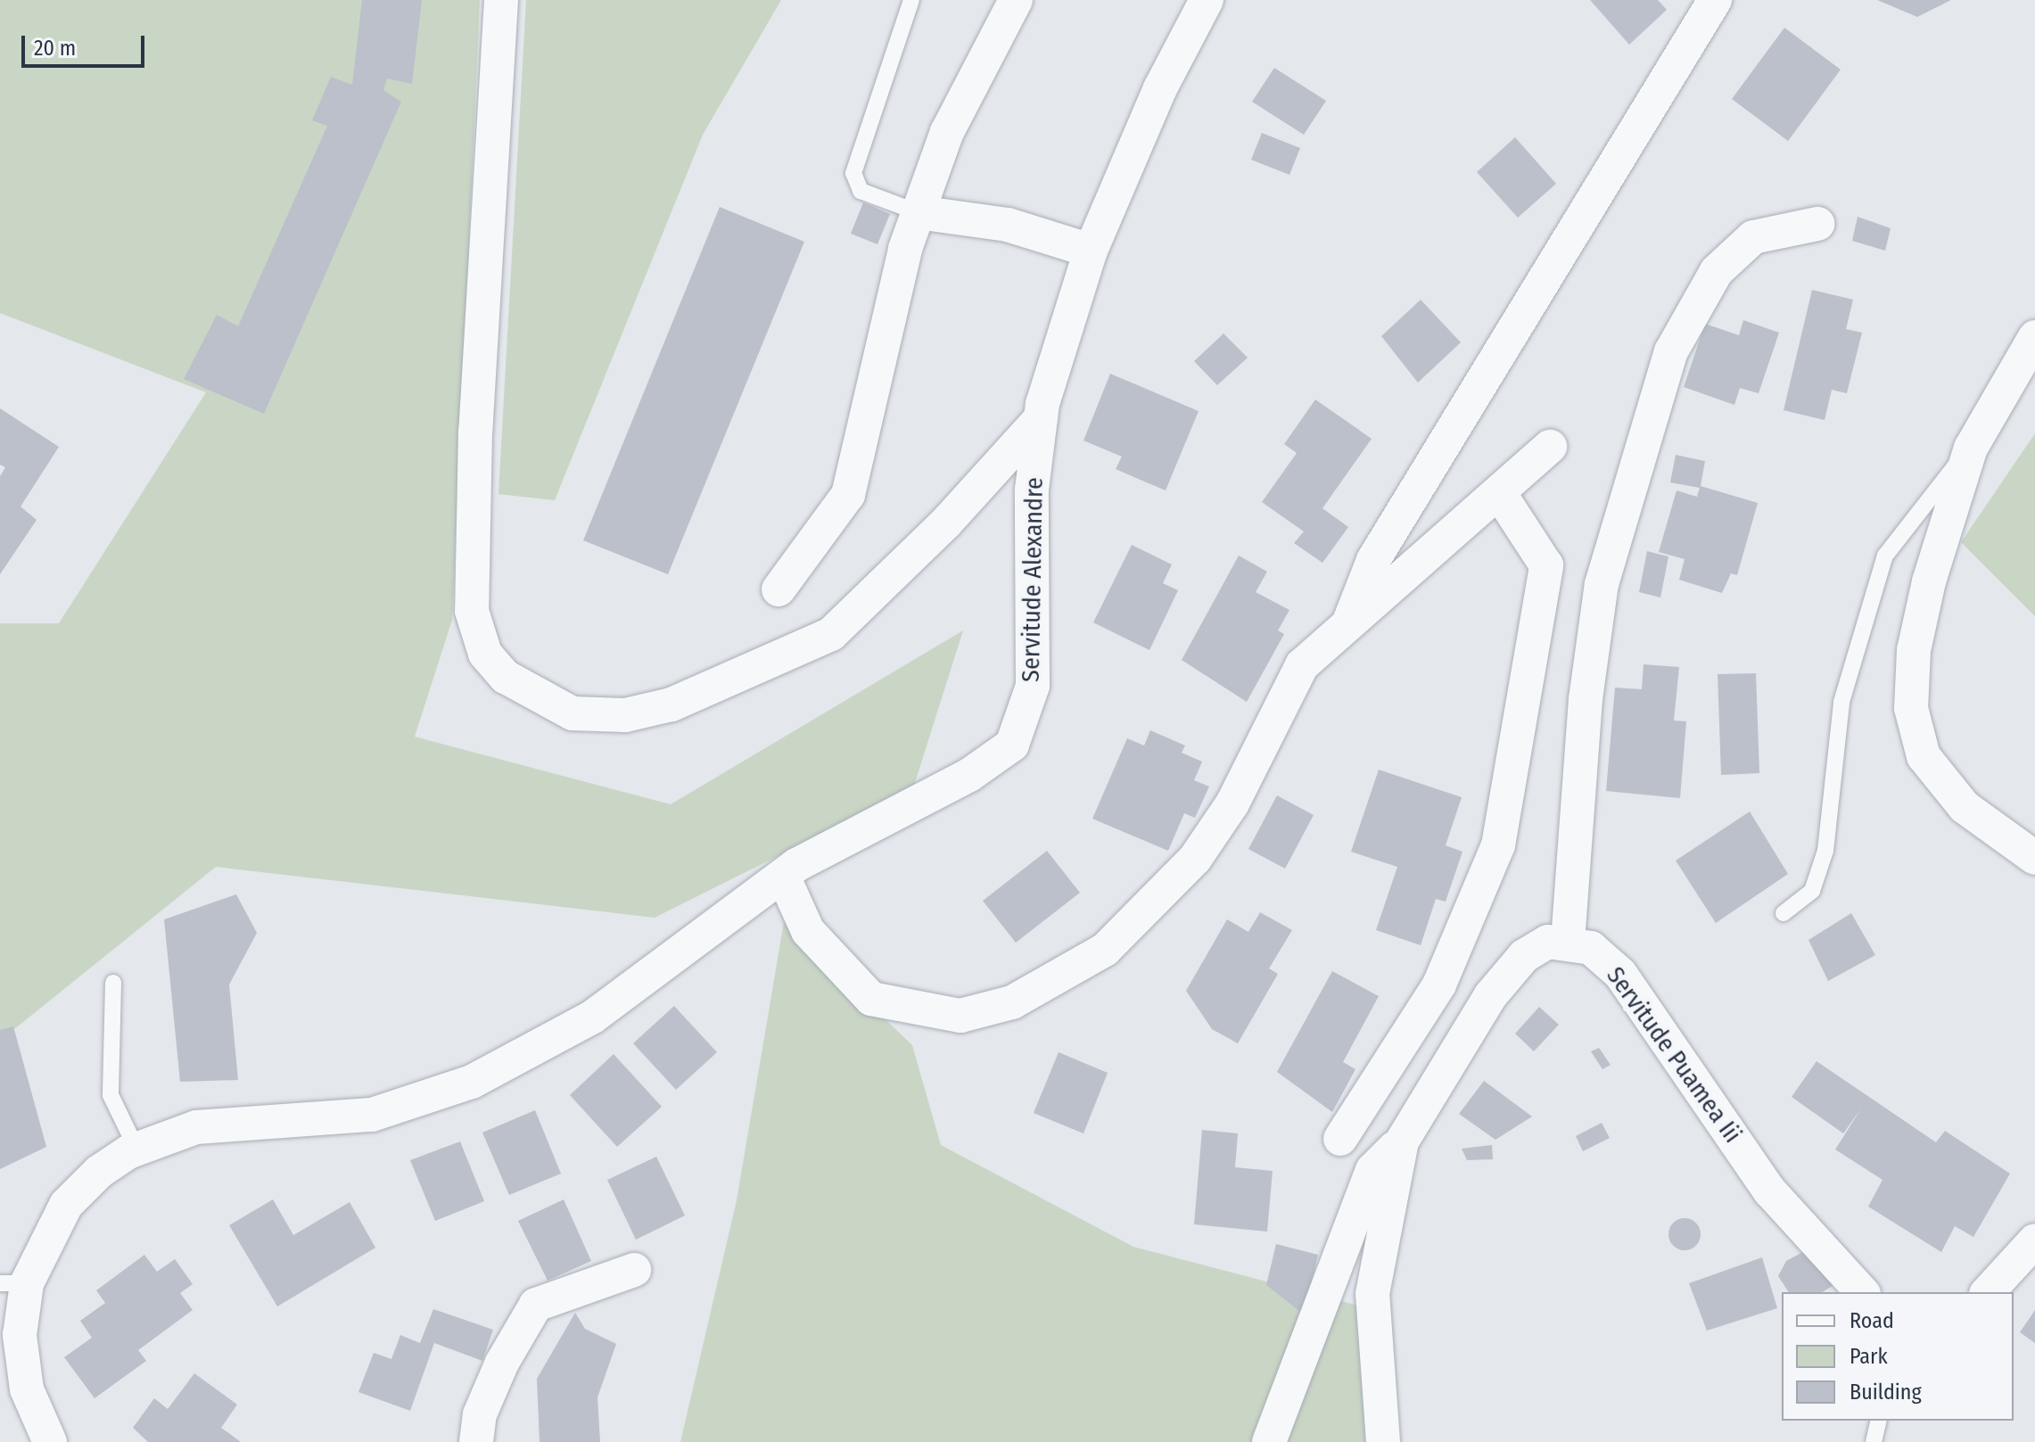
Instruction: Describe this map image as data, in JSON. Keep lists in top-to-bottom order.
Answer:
{
  "streets": {
    "street": ["Servitude Alexandre", "Servitude Puamea Iii"]
  },
  "legend": ["Road", "Park", "Building"],
  "scale_bar": "20 m"
}
